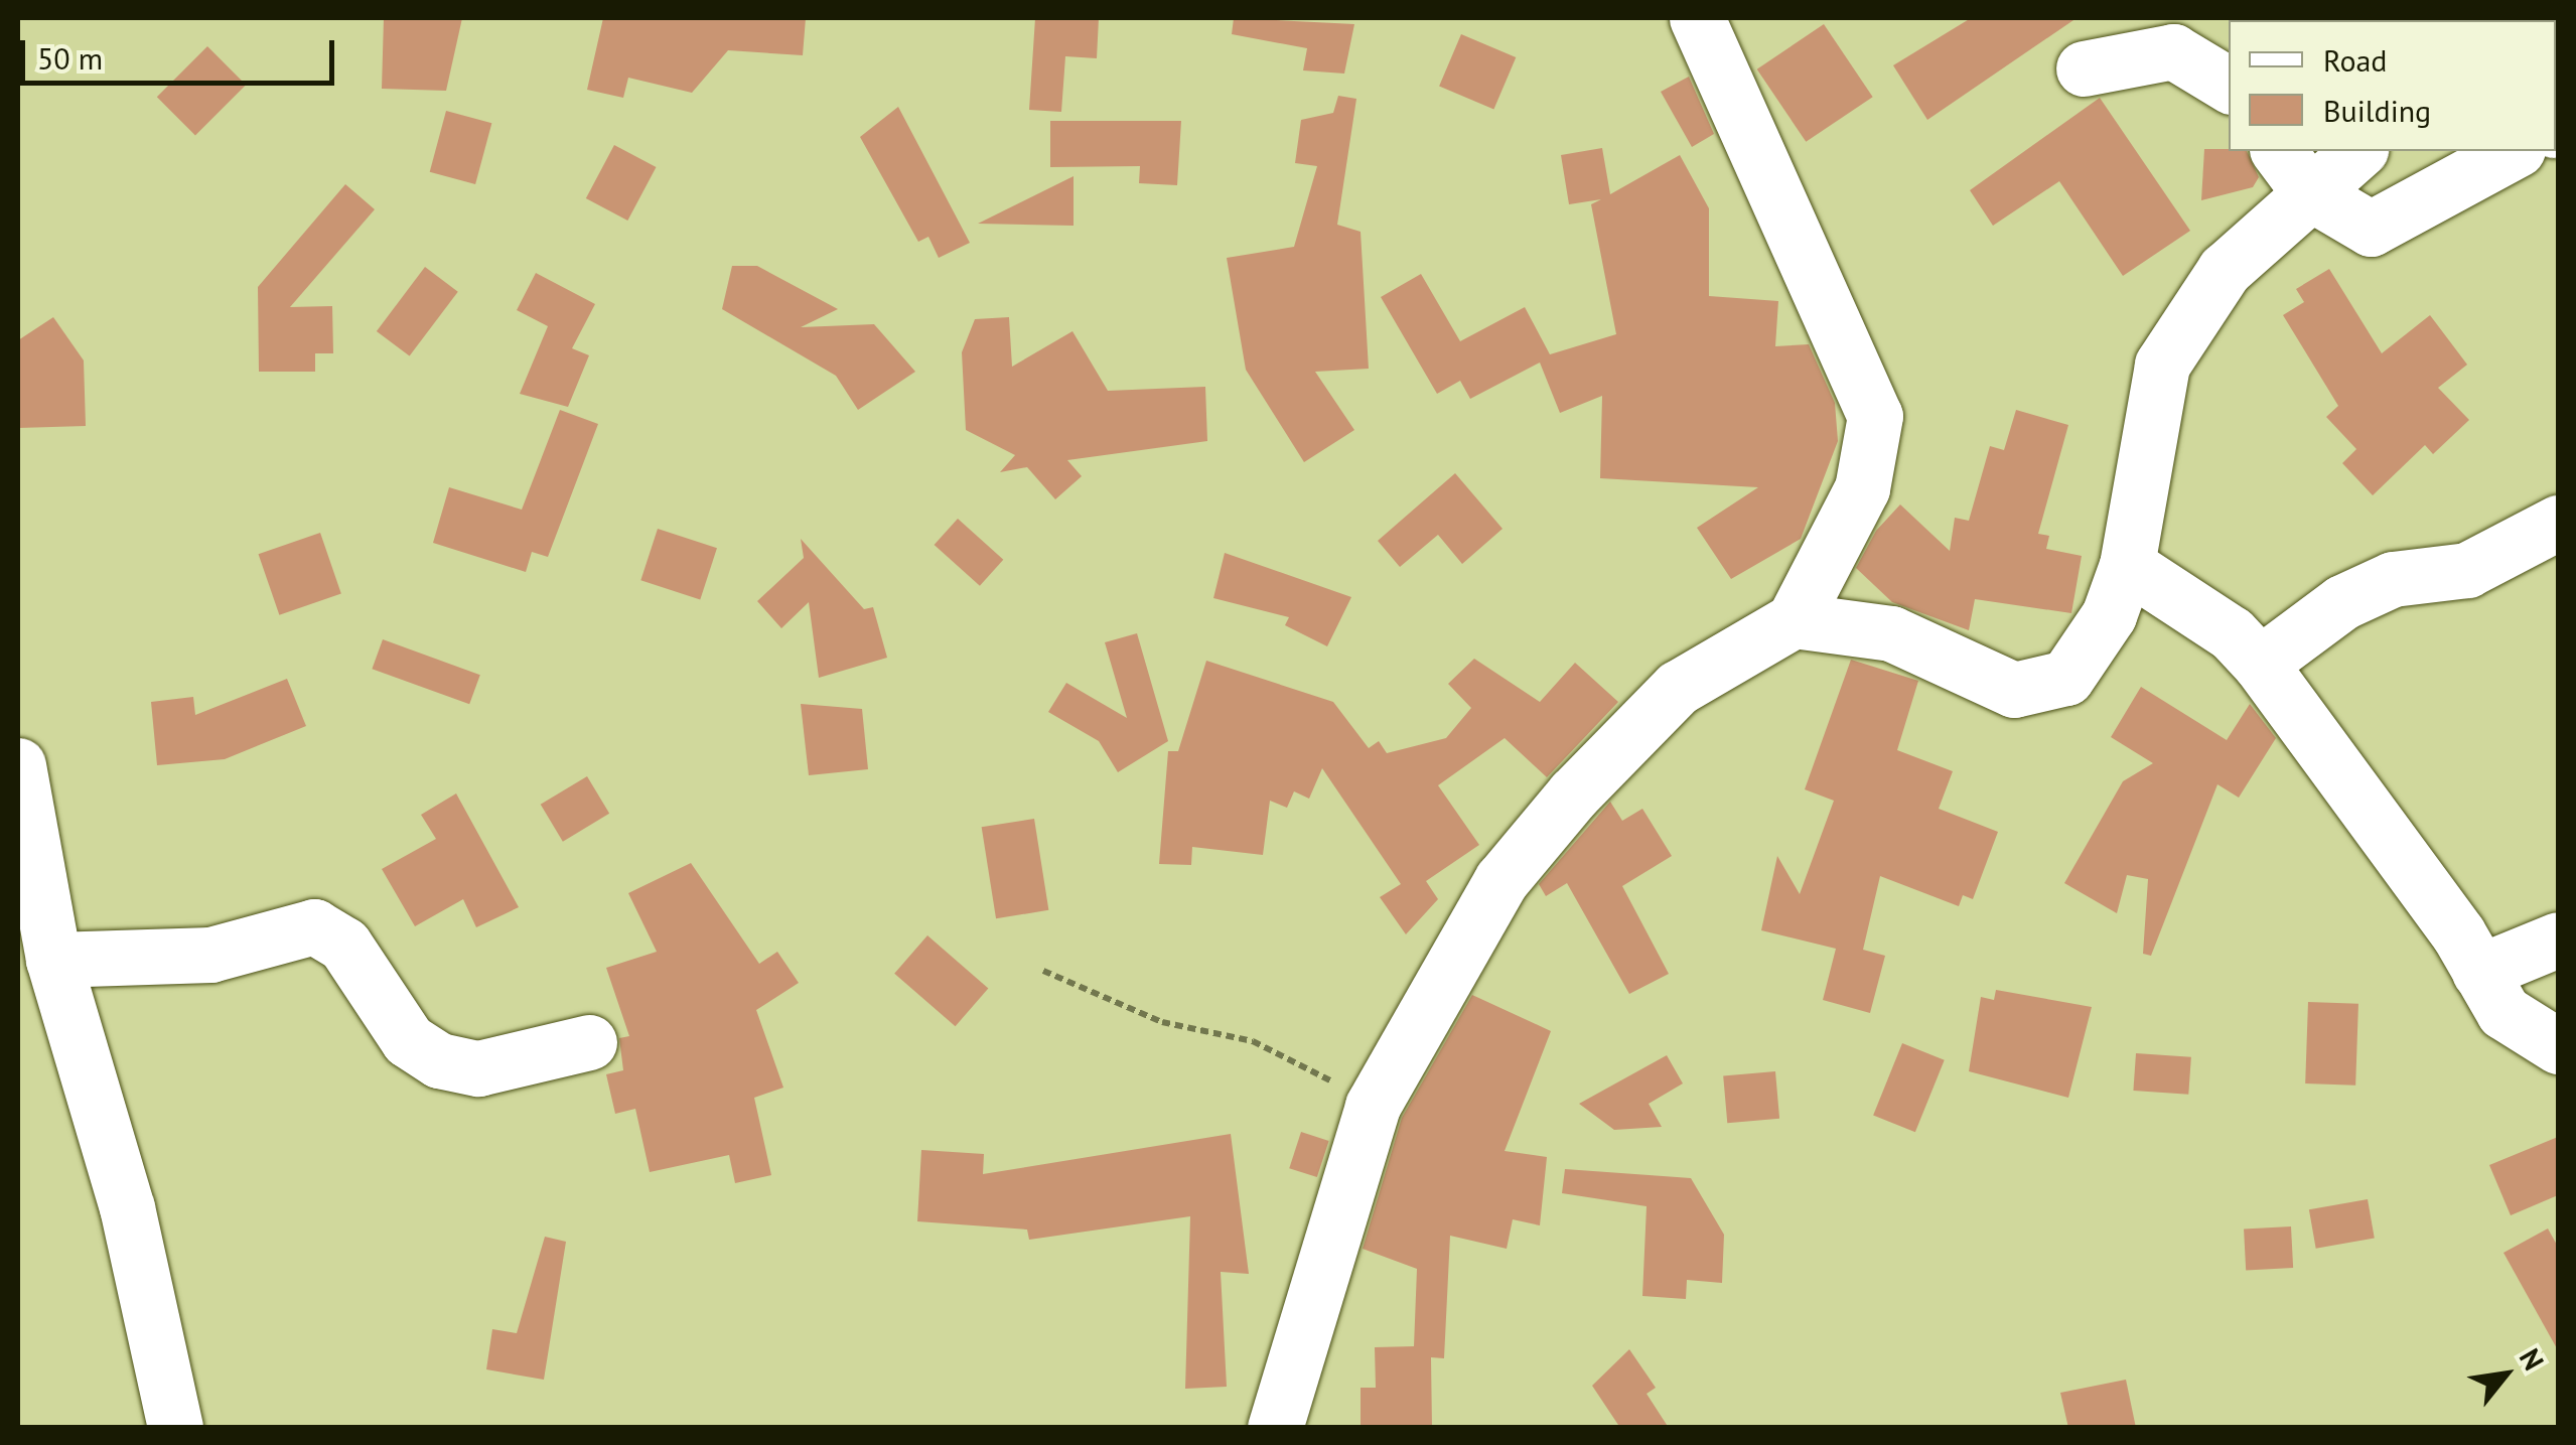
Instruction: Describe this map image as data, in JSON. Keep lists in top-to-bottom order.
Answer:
{
  "legend": ["Road", "Building"],
  "scale_bar": "50 m",
  "north": "top right"
}
